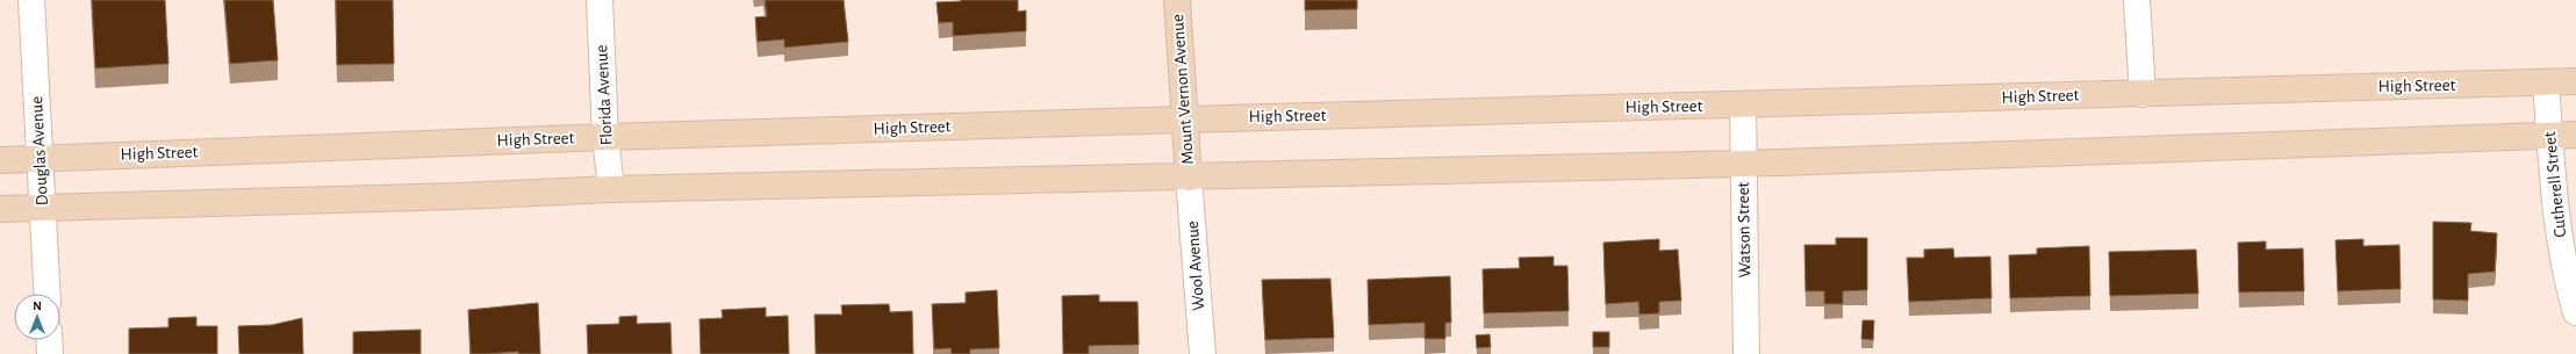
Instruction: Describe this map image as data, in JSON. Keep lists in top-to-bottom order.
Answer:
{
  "streets": {
    "main road": ["High Street", "Mount Vernon Avenue"],
    "street": [
      "Florida Avenue",
      "Douglas Avenue",
      "Cutherell Street",
      "Watson Street",
      "Wool Avenue"
    ]
  },
  "crossings": [
    ["High Street", "Mount Vernon Avenue"],
    ["High Street", "Florida Avenue"],
    ["High Street", "Douglas Avenue"],
    ["High Street", "Cutherell Street"],
    ["High Street", "Watson Street"],
    ["Mount Vernon Avenue", "Wool Avenue"]
  ],
  "north": "top"
}
